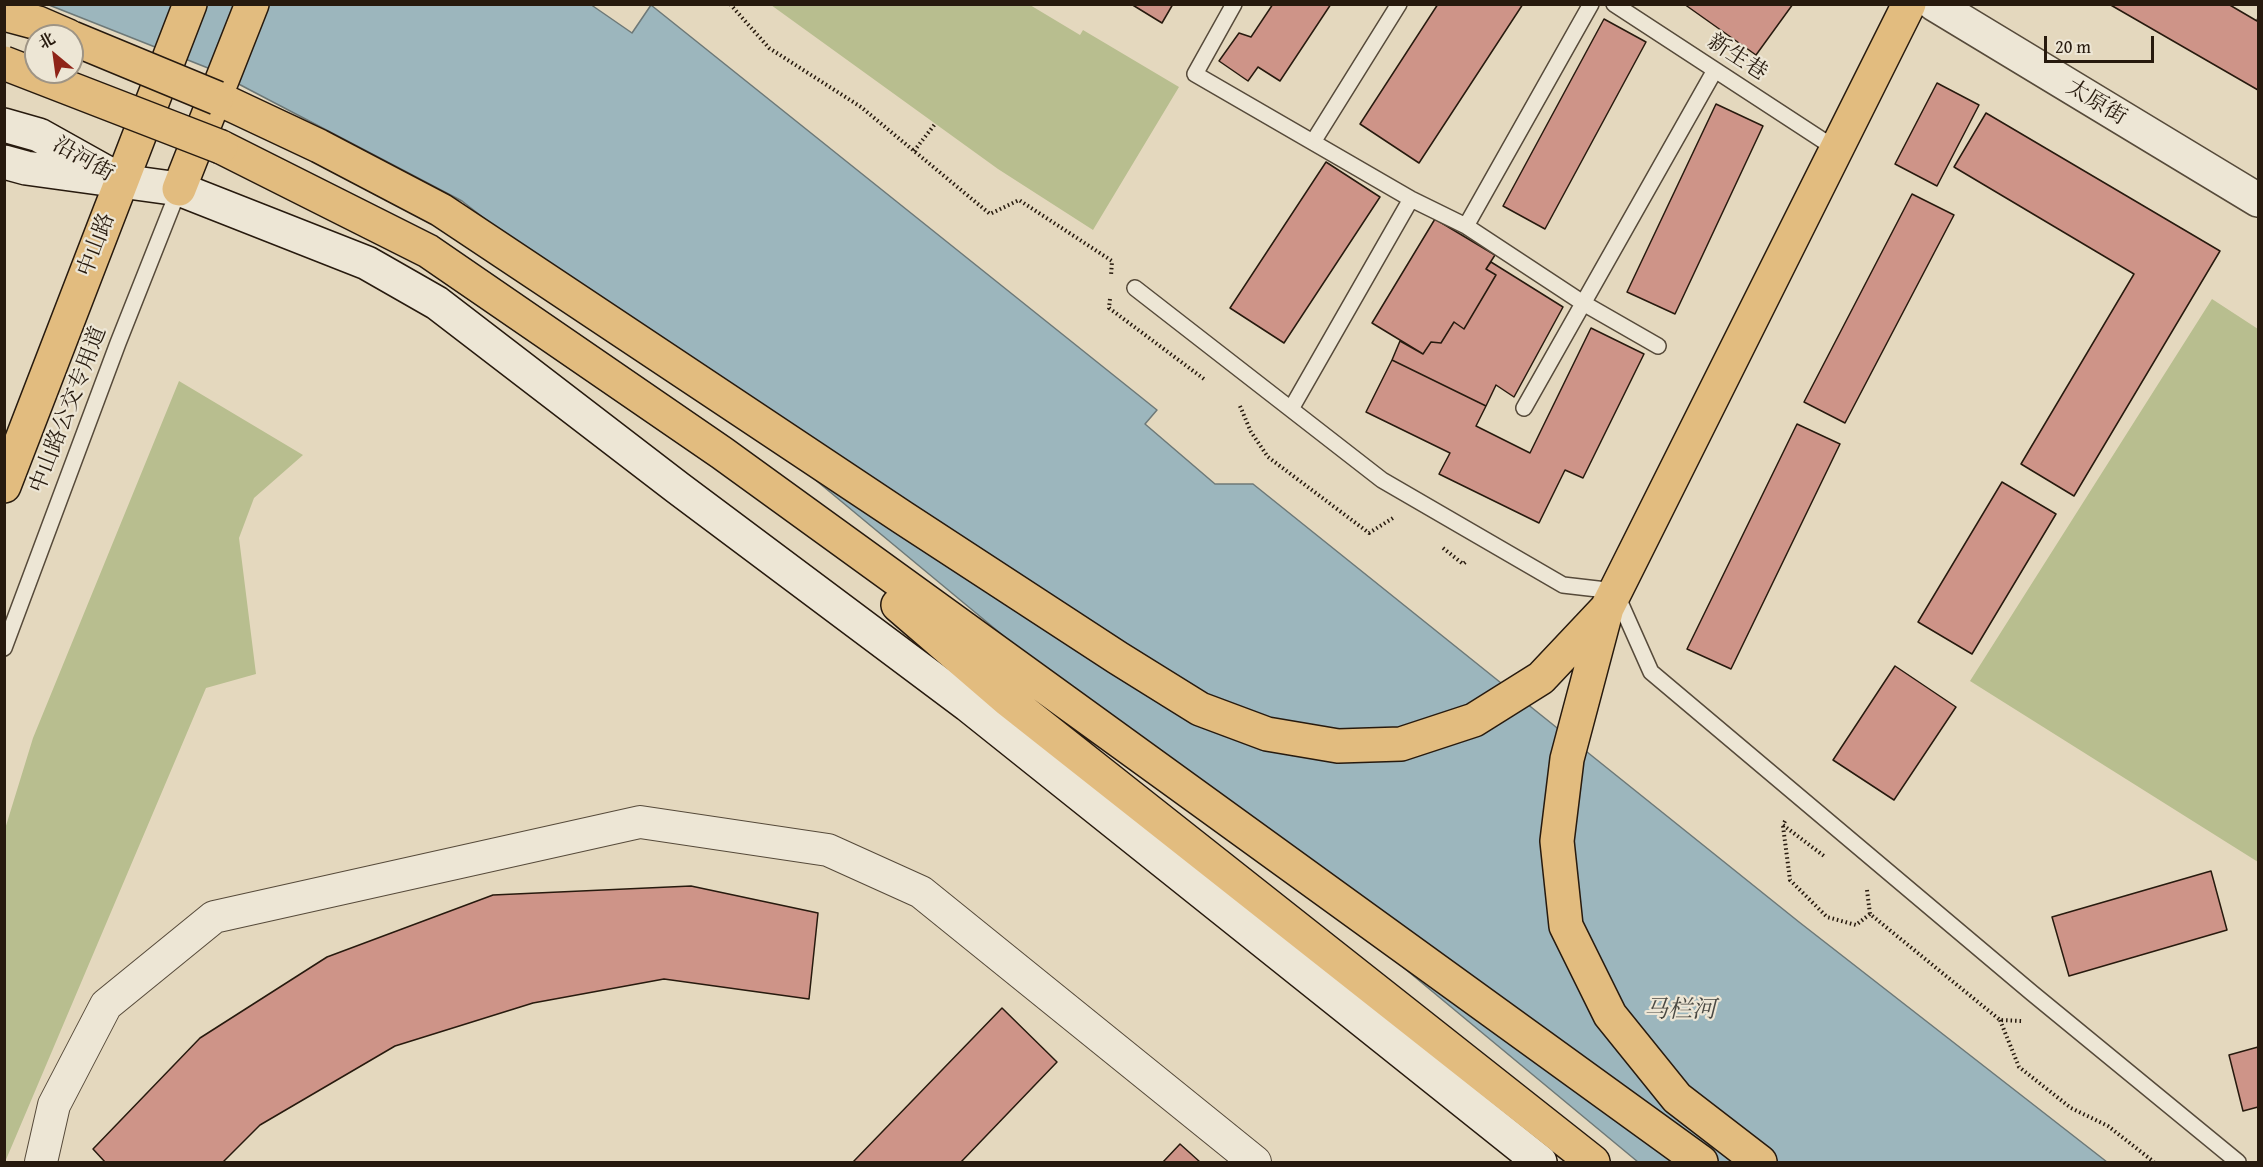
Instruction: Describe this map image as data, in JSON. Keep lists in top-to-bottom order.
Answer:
{
  "streets": {
    "highway": ["中山路"],
    "main road": ["太原街", "沿河街"],
    "lane": ["新生巷", "中山路公交专用道"]
  },
  "crossings": [
    ["沿河街", "中山路"]
  ],
  "water": ["马栏河"],
  "scale_bar": "20 m",
  "north": "top left"
}
